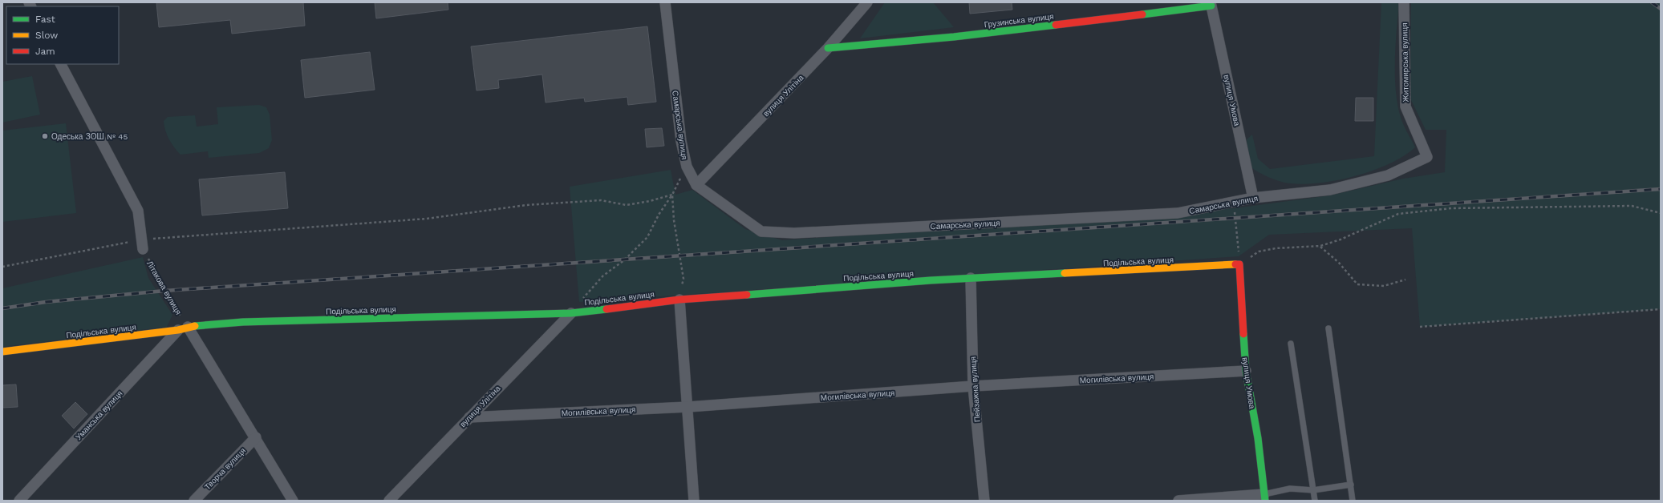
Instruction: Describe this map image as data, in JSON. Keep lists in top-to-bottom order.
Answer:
{
  "streets": {
    "street": [
      "Грузинська вулиця",
      "Житомирська вулиця",
      "вулиця Улітіна",
      "вулиця Умова",
      "Самарська вулиця",
      "Подільська вулиця",
      "Могилівська вулиця",
      "Пейзажна вулиця",
      "Уманська вулиця",
      "Творча вулиця"
    ],
    "path": ["Літакова вулиця"]
  },
  "crossings": [
    ["Грузинська вулиця", "вулиця Улітіна"],
    ["Грузинська вулиця", "вулиця Умова"],
    ["Житомирська вулиця", "Самарська вулиця"],
    ["вулиця Улітіна", "Самарська вулиця"],
    ["вулиця Улітіна", "Подільська вулиця"],
    ["вулиця Улітіна", "Могилівська вулиця"],
    ["вулиця Умова", "Самарська вулиця"],
    ["вулиця Умова", "Подільська вулиця"],
    ["вулиця Умова", "Могилівська вулиця"],
    ["Подільська вулиця", "Літакова вулиця"],
    ["Подільська вулиця", "Пейзажна вулиця"],
    ["Подільська вулиця", "Уманська вулиця"],
    ["Літакова вулиця", "Уманська вулиця"],
    ["Могилівська вулиця", "Пейзажна вулиця"]
  ],
  "places": ["Одеська ЗОШ № 45"],
  "legend": ["Fast", "Slow", "Jam"]
}
